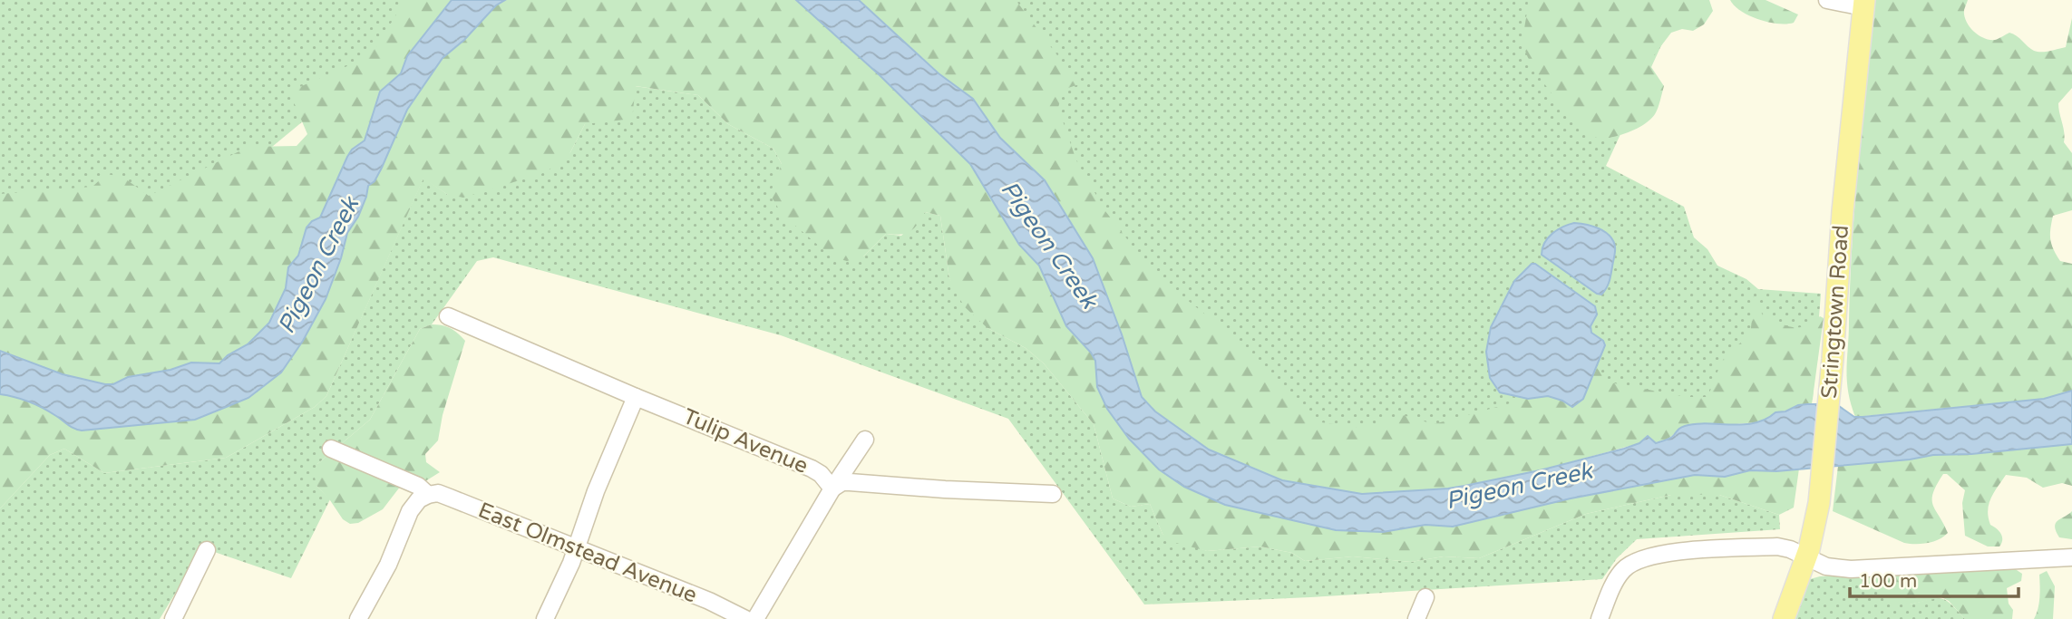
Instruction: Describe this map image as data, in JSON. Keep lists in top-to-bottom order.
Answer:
{
  "streets": {
    "main road": ["Stringtown Road"],
    "street": ["Tulip Avenue", "East Olmstead Avenue"]
  },
  "water": ["Pigeon Creek"],
  "scale_bar": "100 m"
}
